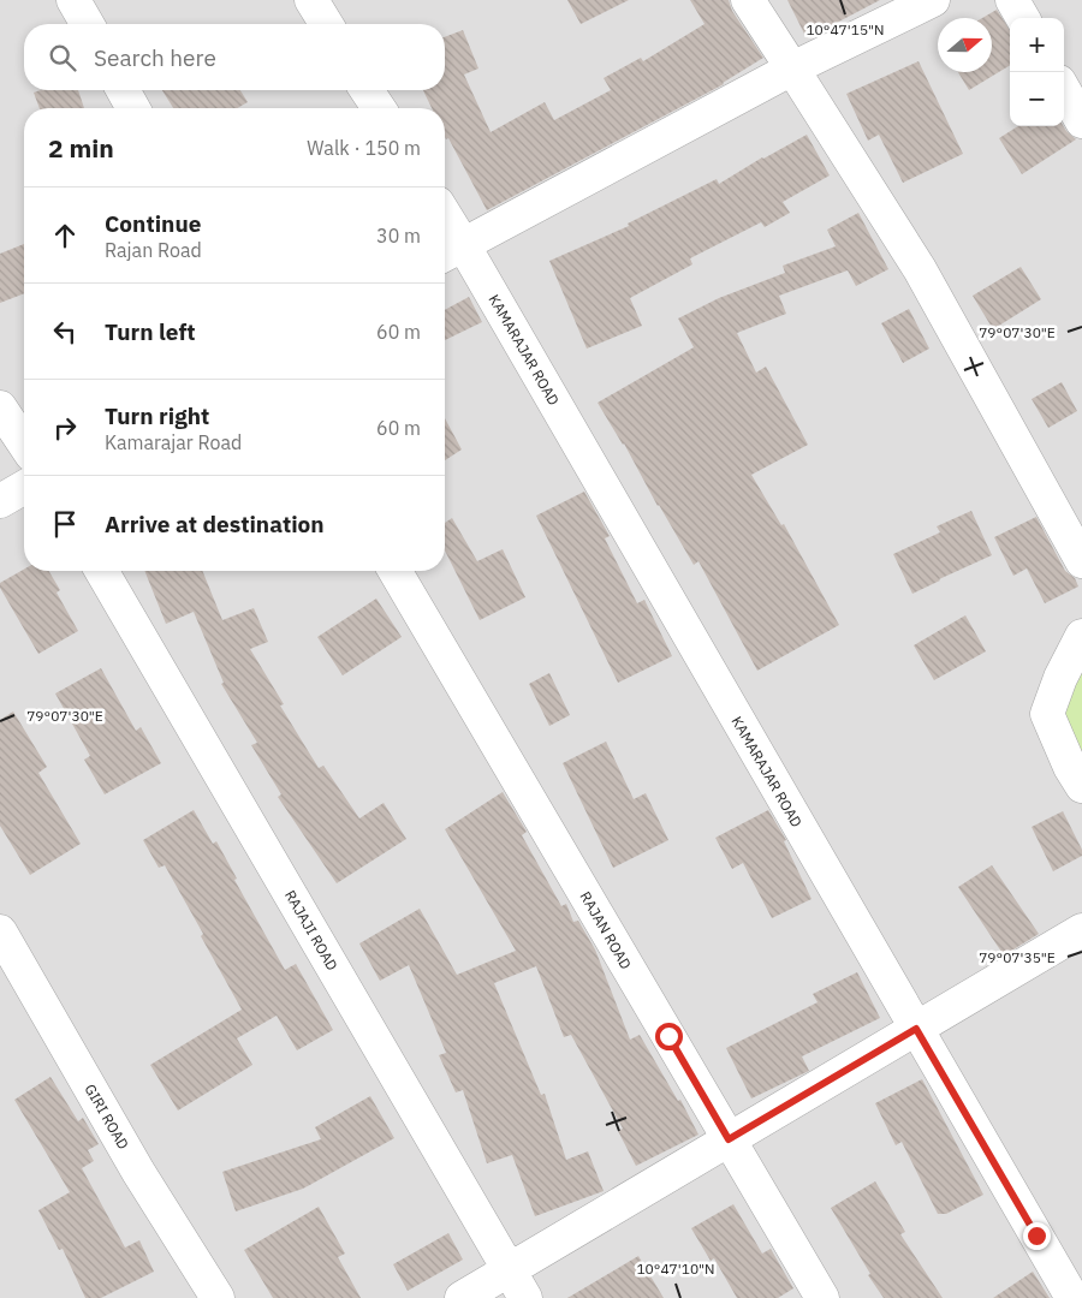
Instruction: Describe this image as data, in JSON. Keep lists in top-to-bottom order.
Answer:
{
  "streets": {
    "street": [
      "KAMARAJAR ROAD",
      "RAJAJI ROAD",
      "RAJAN ROAD",
      "GIRI ROAD"
    ]
  },
  "north": "right",
  "page": {
    "map_buttons": ["+", "−"],
    "search": "Search here",
    "heading": ["2 min", "Walk · 150 m"],
    "list": [
      ["Continue", "Rajan Road", "30 m"],
      ["Turn left", "60 m"],
      ["Turn right", "Kamarajar Road", "60 m"],
      "Arrive at destination"
    ]
  },
  "coordinates": [
    "10°47'15\"N",
    "79°07'30\"E",
    "79°07'35\"E",
    "10°47'10\"N"
  ]
}
